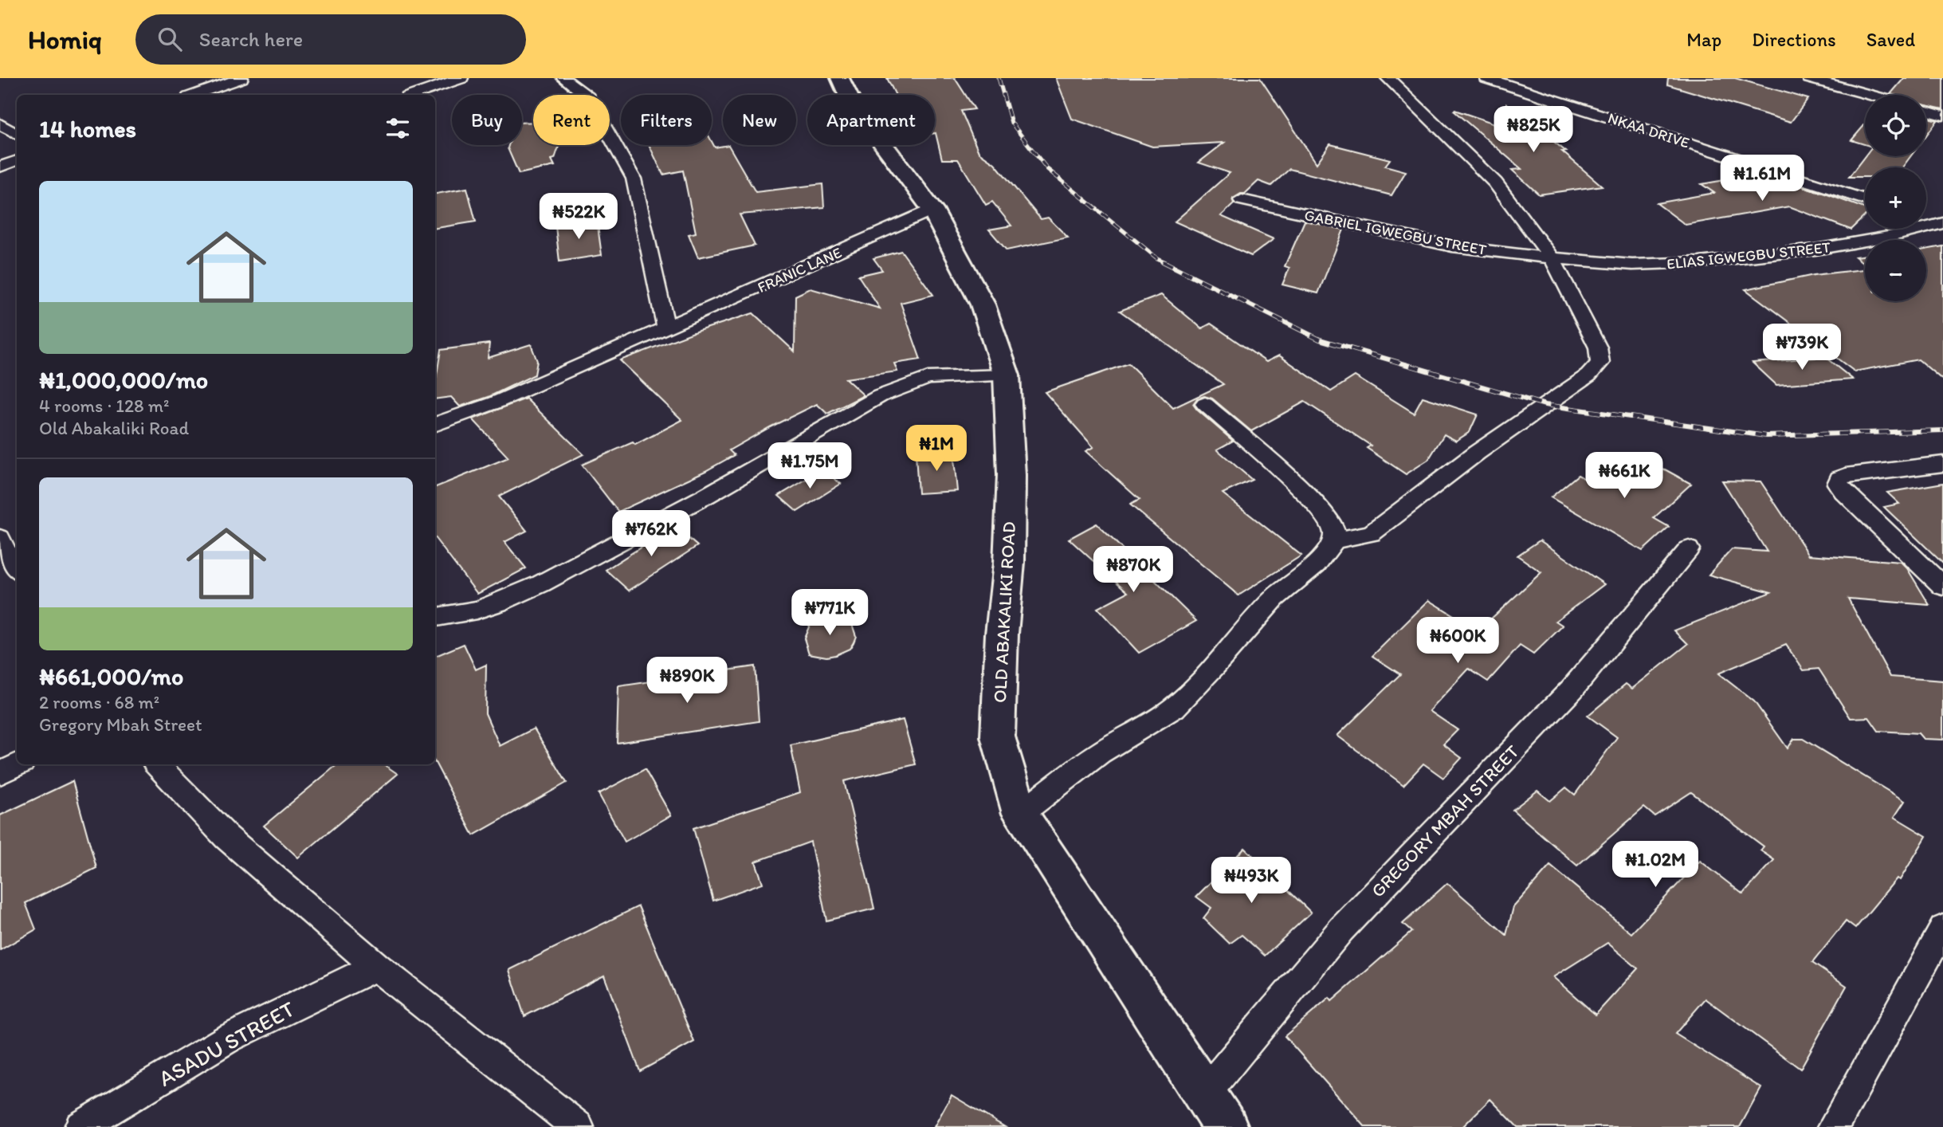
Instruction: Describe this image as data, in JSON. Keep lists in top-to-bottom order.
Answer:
{
  "streets": {
    "main road": ["OLD ABAKALIKI ROAD"],
    "street": [
      "NKAA DRIVE",
      "GABRIEL IGWEGBU STREET",
      "ELIAS IGWEGBU STREET",
      "FRANIC LANE",
      "GREGORY MBAH STREET",
      "ASADU STREET"
    ]
  },
  "crossings": [
    ["GABRIEL IGWEGBU STREET", "ELIAS IGWEGBU STREET"],
    ["FRANIC LANE", "OLD ABAKALIKI ROAD"],
    ["OLD ABAKALIKI ROAD", "GREGORY MBAH STREET"]
  ],
  "page": {
    "header": "Homiq",
    "search": "Search here",
    "nav": ["Map", "Directions", "Saved"],
    "map_buttons": ["+", "−"],
    "chip": [
      "Buy",
      "Rent",
      "Filters",
      "New",
      "Apartment"
    ],
    "heading": "14 homes",
    "price": [
      "₦825K",
      "₦1.61M",
      "₦522K",
      "₦739K",
      "₦1M",
      "₦1.75M",
      "₦661K",
      "₦762K",
      "₦870K",
      "₦771K",
      "₦600K",
      "₦890K",
      "₦1.02M",
      "₦493K"
    ],
    "list": [
      {
        "name": "₦1,000,000/mo",
        "note": "4 rooms · 128 m² · Old Abakaliki Road"
      },
      {
        "name": "₦661,000/mo",
        "note": "2 rooms · 68 m² · Gregory Mbah Street"
      }
    ]
  }
}
